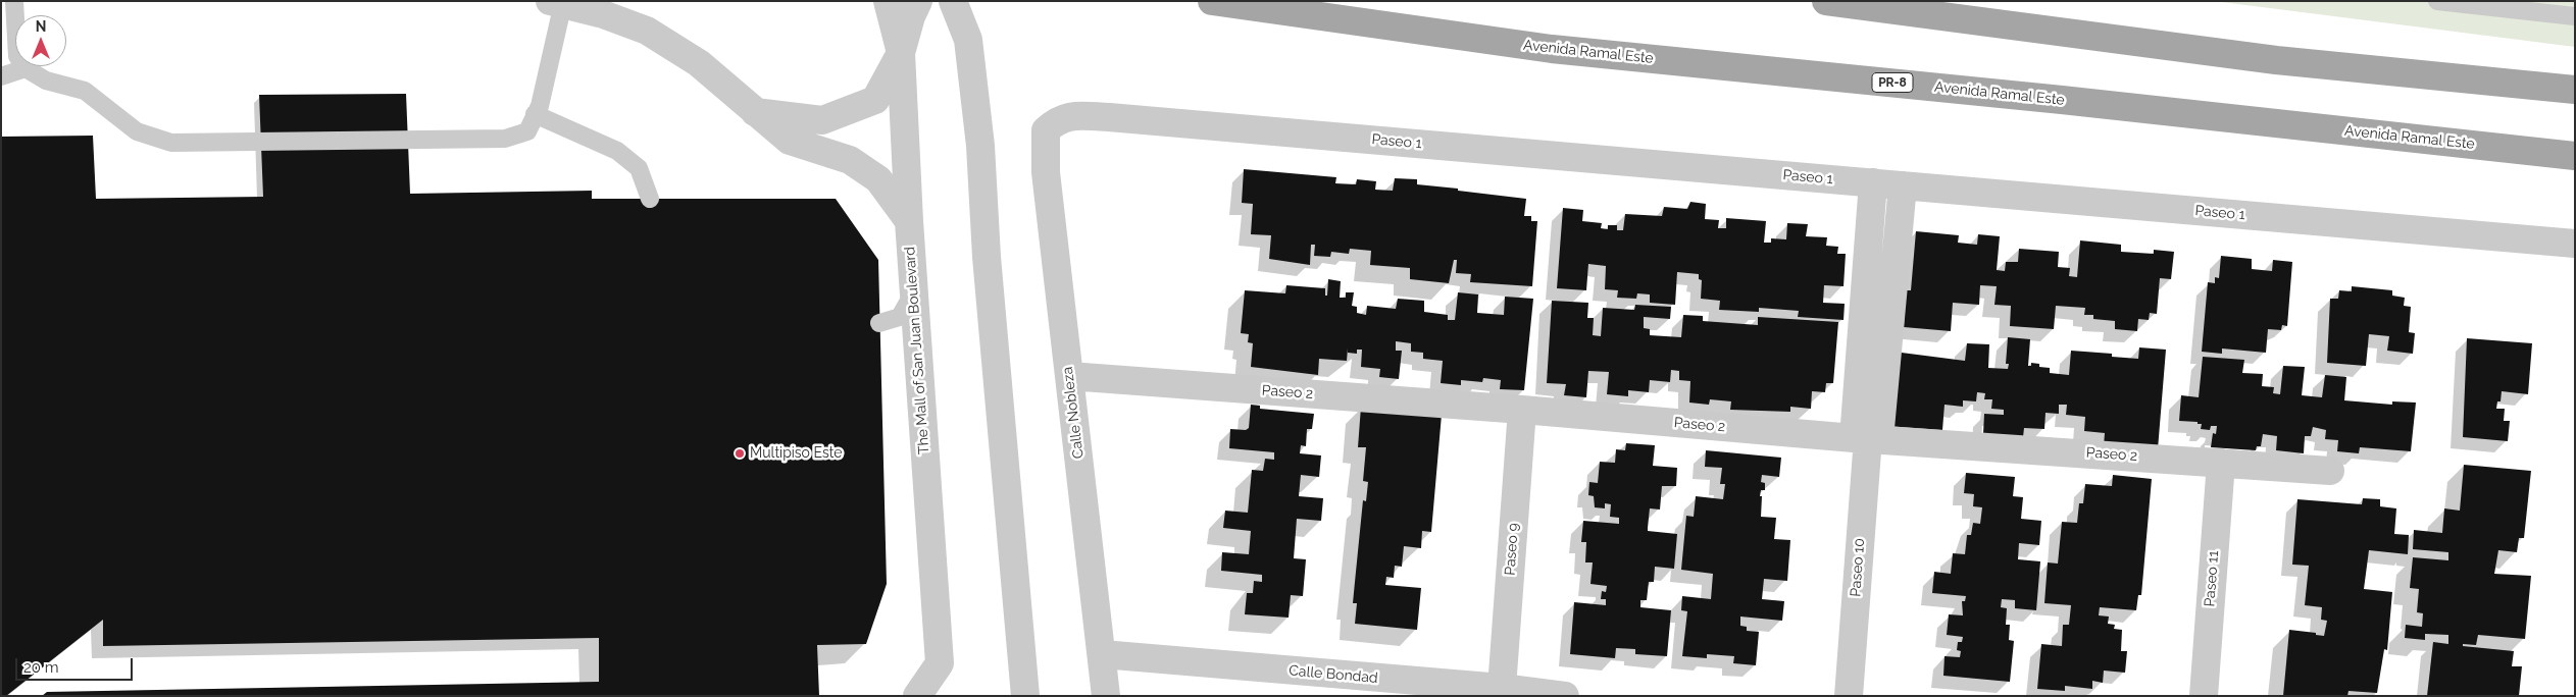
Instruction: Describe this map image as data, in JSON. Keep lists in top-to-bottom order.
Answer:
{
  "streets": {
    "main road": ["Avenida Ramal Este", "PR-8"],
    "street": [
      "Paseo 1",
      "The Mall of San Juan Boulevard",
      "Paseo 2",
      "Calle Nobleza",
      "Paseo 9",
      "Paseo 10",
      "Paseo 11",
      "Calle Bondad"
    ]
  },
  "crossings": [
    ["Paseo 1", "Calle Nobleza"],
    ["Paseo 2", "Calle Nobleza"],
    ["Paseo 2", "Paseo 9"],
    ["Paseo 2", "Paseo 10"],
    ["Paseo 2", "Paseo 11"],
    ["Calle Nobleza", "Calle Bondad"],
    ["Paseo 9", "Calle Bondad"]
  ],
  "places": ["Multipiso Este"],
  "scale_bar": "20 m",
  "north": "top"
}
